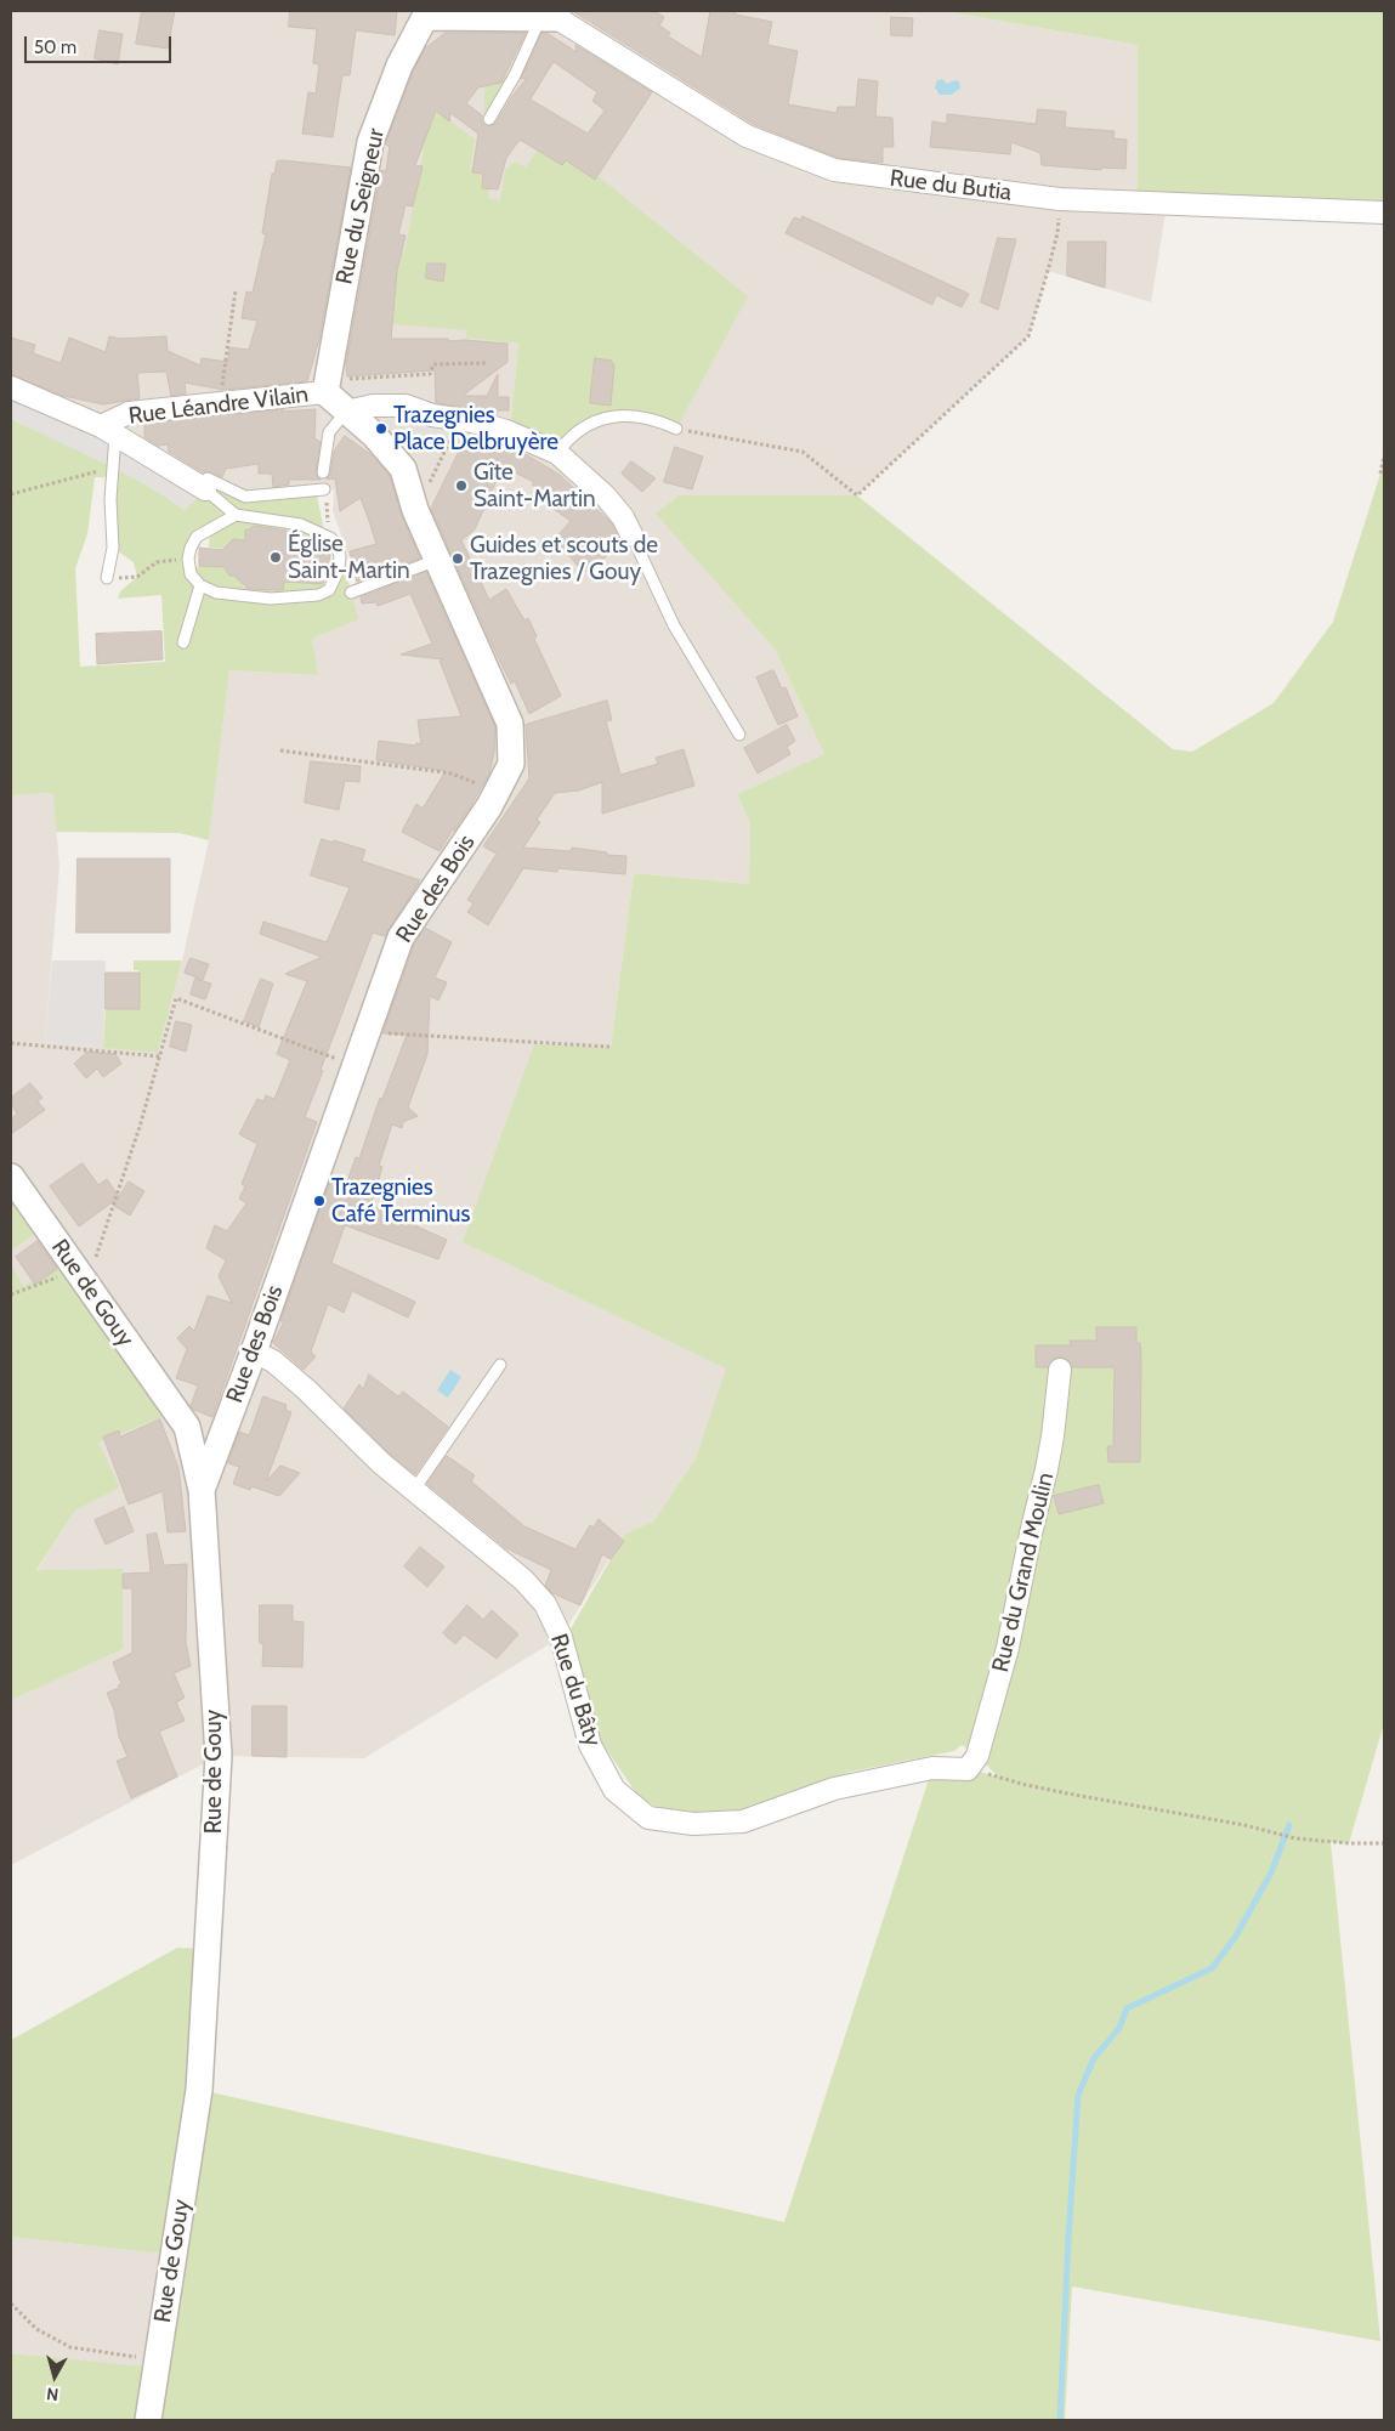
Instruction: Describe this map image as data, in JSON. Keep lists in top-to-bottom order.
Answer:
{
  "streets": {
    "street": [
      "Rue du Butia",
      "Rue du Seigneur",
      "Rue Léandre Vilain",
      "Rue des Bois",
      "Rue de Gouy",
      "Rue du Grand Moulin",
      "Rue du Bâty"
    ]
  },
  "crossings": [
    ["Rue du Butia", "Rue du Seigneur"],
    ["Rue du Seigneur", "Rue Léandre Vilain"],
    ["Rue du Seigneur", "Rue des Bois"],
    ["Rue Léandre Vilain", "Rue des Bois"],
    ["Rue des Bois", "Rue de Gouy"],
    ["Rue des Bois", "Rue du Bâty"],
    ["Rue du Grand Moulin", "Rue du Bâty"]
  ],
  "places": [
    "Trazegnies Place Delbruyère",
    "Gîte Saint-Martin",
    "Église Saint-Martin",
    "Guides et scouts de Trazegnies / Gouy",
    "Trazegnies Café Terminus"
  ],
  "scale_bar": "50 m",
  "north": "bottom"
}
